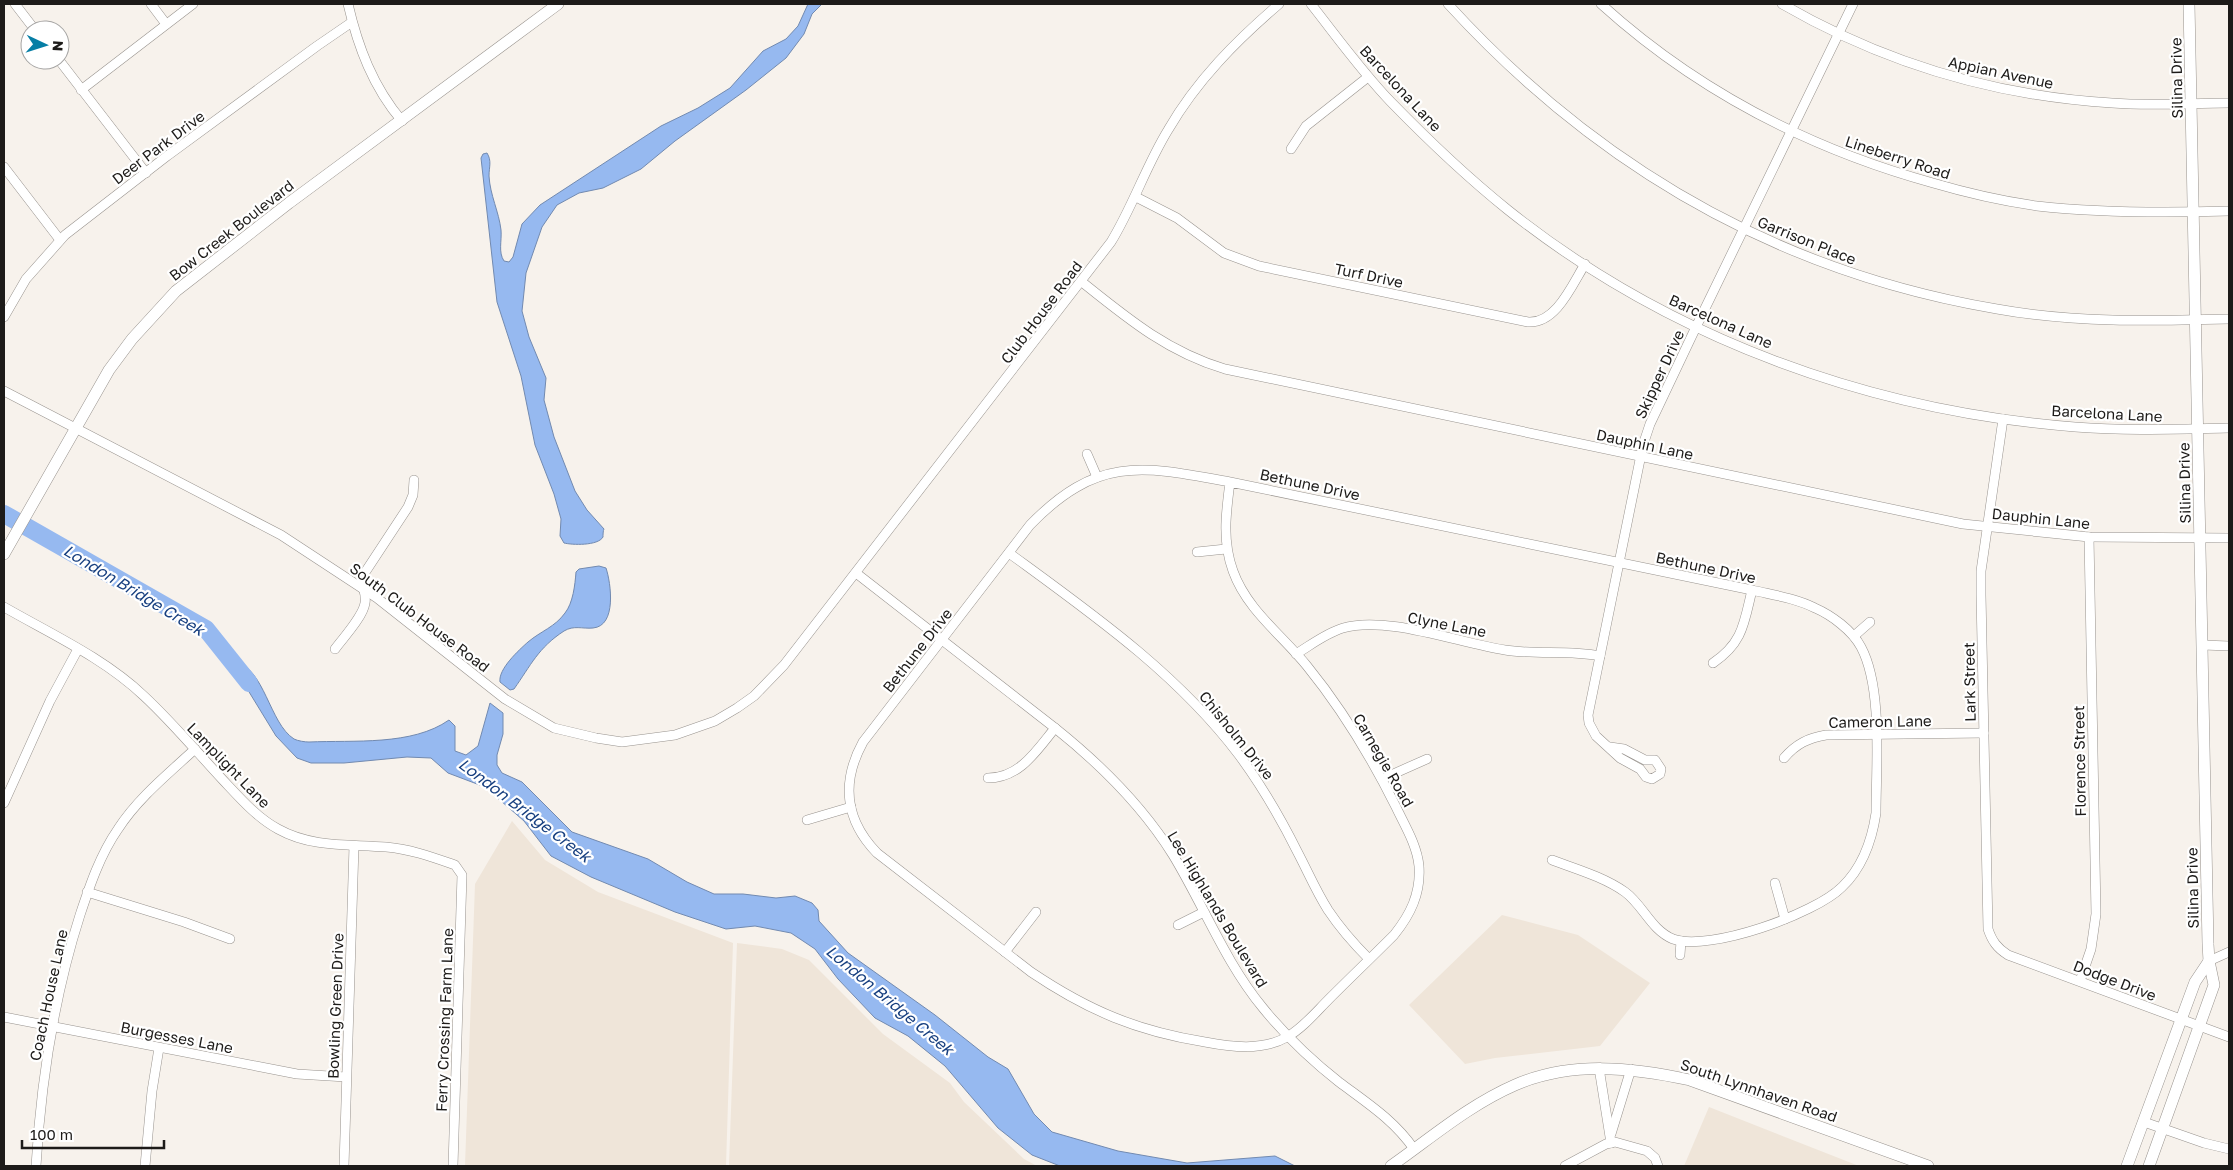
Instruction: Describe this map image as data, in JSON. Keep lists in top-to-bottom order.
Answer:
{
  "streets": {
    "street": [
      "Appian Avenue",
      "Silina Drive",
      "Barcelona Lane",
      "Deer Park Drive",
      "Lineberry Road",
      "Bow Creek Boulevard",
      "Garrison Place",
      "Turf Drive",
      "Club House Road",
      "Skipper Drive",
      "Dauphin Lane",
      "Bethune Drive",
      "South Club House Road",
      "Clyne Lane",
      "Lark Street",
      "Cameron Lane",
      "Chisholm Drive",
      "Carnegie Road",
      "Florence Street",
      "Lamplight Lane",
      "Lee Highlands Boulevard",
      "Dodge Drive",
      "Coach House Lane",
      "Bowling Green Drive",
      "Ferry Crossing Farm Lane",
      "Burgesses Lane",
      "South Lynnhaven Road"
    ]
  },
  "crossings": [
    ["Appian Avenue", "Silina Drive"],
    ["Appian Avenue", "Skipper Drive"],
    ["Silina Drive", "Barcelona Lane"],
    ["Silina Drive", "Lineberry Road"],
    ["Silina Drive", "Garrison Place"],
    ["Silina Drive", "Dauphin Lane"],
    ["Silina Drive", "Dodge Drive"],
    ["Barcelona Lane", "Turf Drive"],
    ["Barcelona Lane", "Skipper Drive"],
    ["Barcelona Lane", "Lark Street"],
    ["Lineberry Road", "Skipper Drive"],
    ["Bow Creek Boulevard", "South Club House Road"],
    ["Garrison Place", "Skipper Drive"],
    ["Turf Drive", "Club House Road"],
    ["Club House Road", "Dauphin Lane"],
    ["Club House Road", "South Club House Road"],
    ["Club House Road", "Lee Highlands Boulevard"],
    ["Skipper Drive", "Dauphin Lane"],
    ["Skipper Drive", "Bethune Drive"],
    ["Skipper Drive", "Clyne Lane"],
    ["Dauphin Lane", "Lark Street"],
    ["Dauphin Lane", "Florence Street"],
    ["Bethune Drive", "Cameron Lane"],
    ["Bethune Drive", "Chisholm Drive"],
    ["Bethune Drive", "Carnegie Road"],
    ["Bethune Drive", "Lee Highlands Boulevard"],
    ["Clyne Lane", "Carnegie Road"],
    ["Lark Street", "Cameron Lane"],
    ["Lark Street", "Dodge Drive"],
    ["Chisholm Drive", "Carnegie Road"],
    ["Carnegie Road", "Lee Highlands Boulevard"],
    ["Florence Street", "Dodge Drive"],
    ["Lamplight Lane", "Coach House Lane"],
    ["Lamplight Lane", "Bowling Green Drive"],
    ["Lamplight Lane", "Ferry Crossing Farm Lane"],
    ["Lee Highlands Boulevard", "South Lynnhaven Road"],
    ["Coach House Lane", "Burgesses Lane"],
    ["Bowling Green Drive", "Burgesses Lane"]
  ],
  "water": ["London Bridge Creek"],
  "scale_bar": "100 m",
  "north": "right"
}
